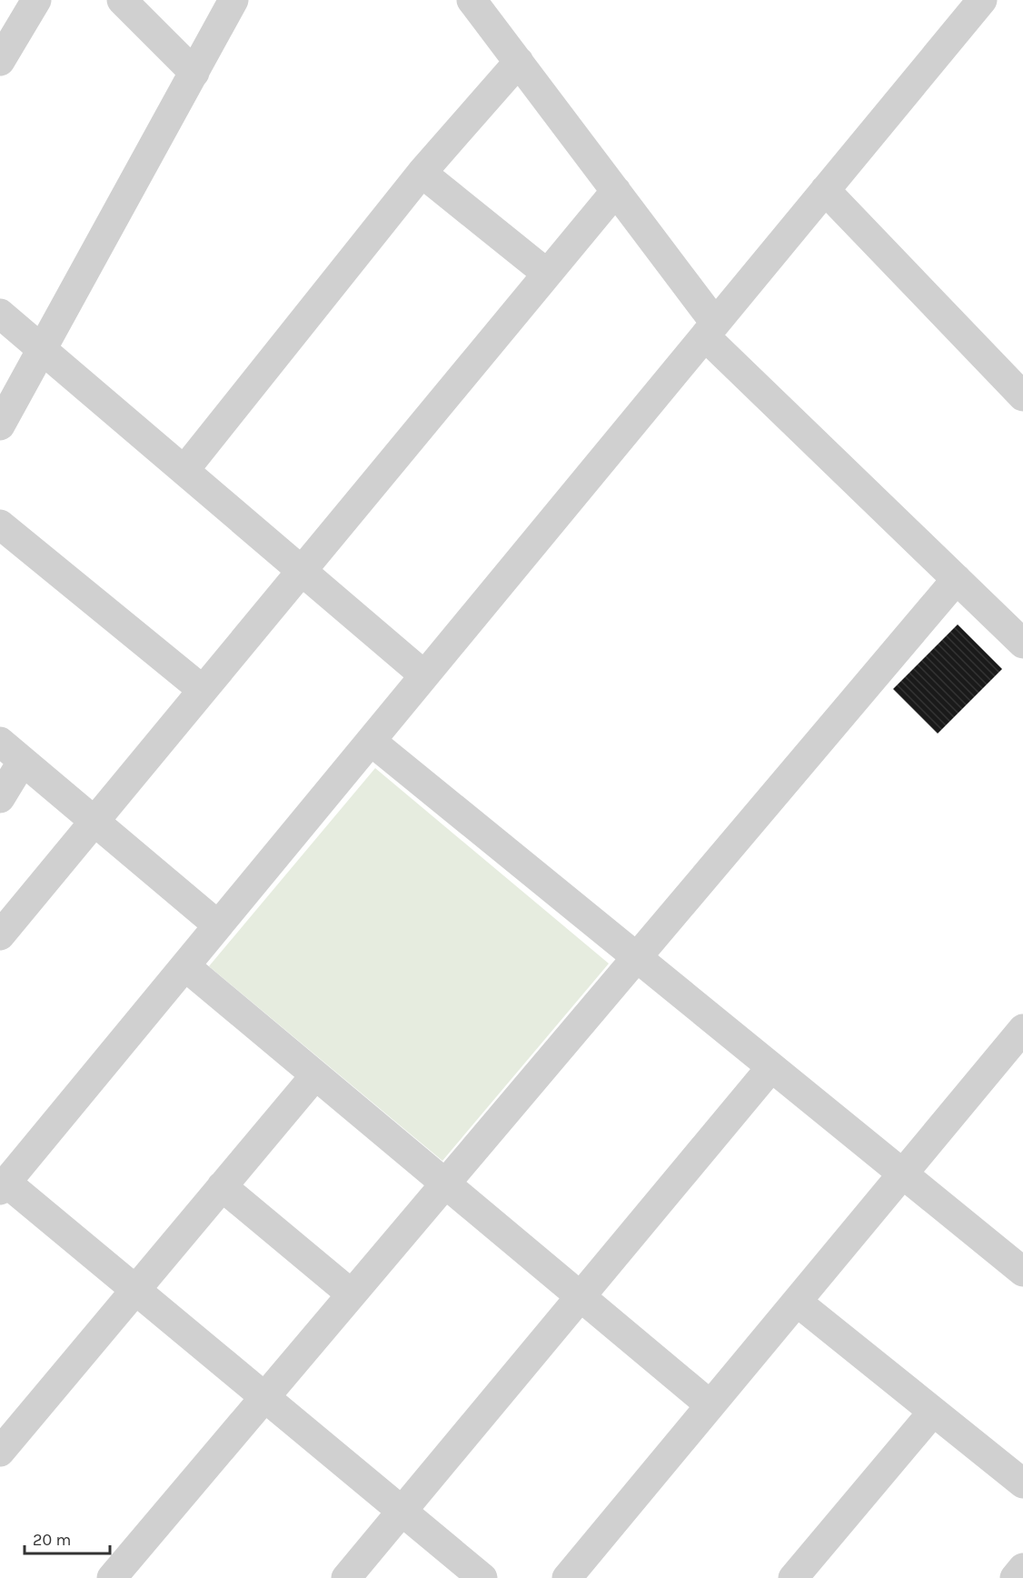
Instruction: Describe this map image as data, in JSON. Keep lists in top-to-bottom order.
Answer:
{
  "scale_bar": "20 m"
}
